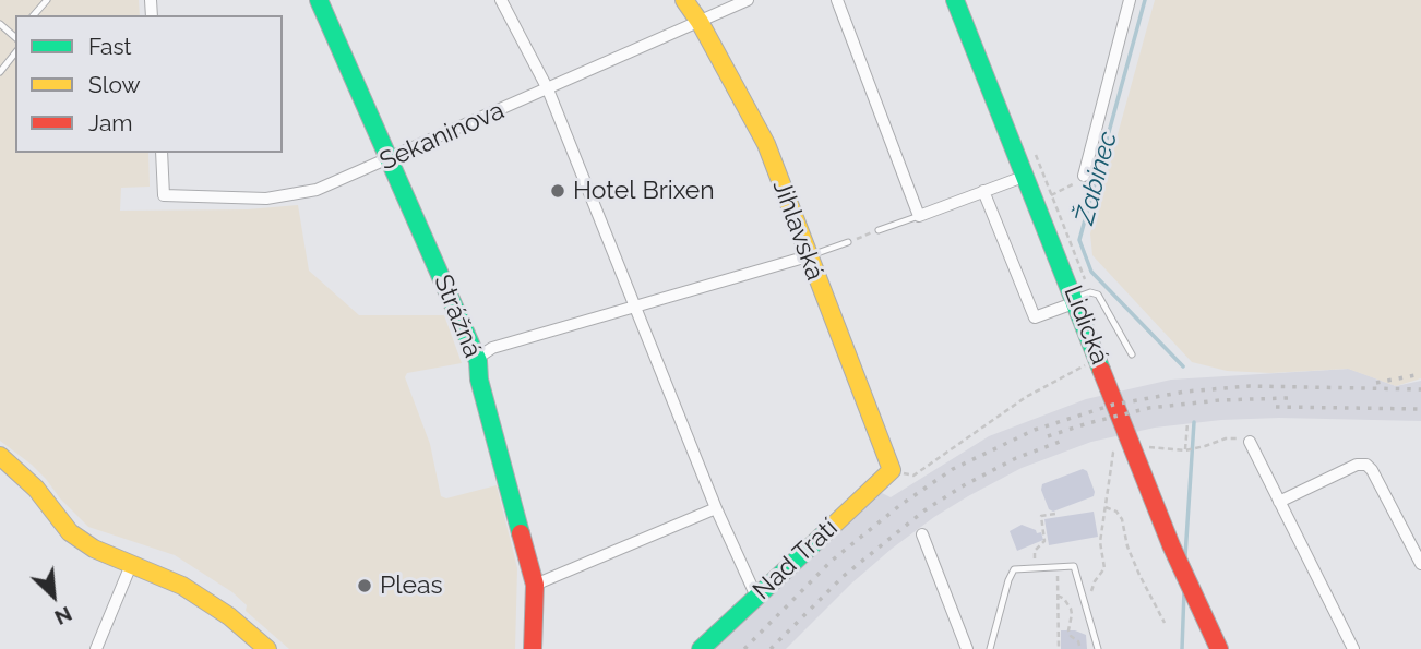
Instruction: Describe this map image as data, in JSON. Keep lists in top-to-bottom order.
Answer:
{
  "streets": {
    "street": [
      "Sekaninova",
      "Jihlavská",
      "Strážná",
      "Lidická",
      "Nad Tratí"
    ]
  },
  "crossings": [
    ["Sekaninova", "Jihlavská"],
    ["Sekaninova", "Strážná"],
    ["Jihlavská", "Nad Tratí"]
  ],
  "water": ["Žabinec"],
  "places": ["Hotel Brixen", "Pleas"],
  "legend": ["Fast", "Slow", "Jam"],
  "north": "bottom right"
}
